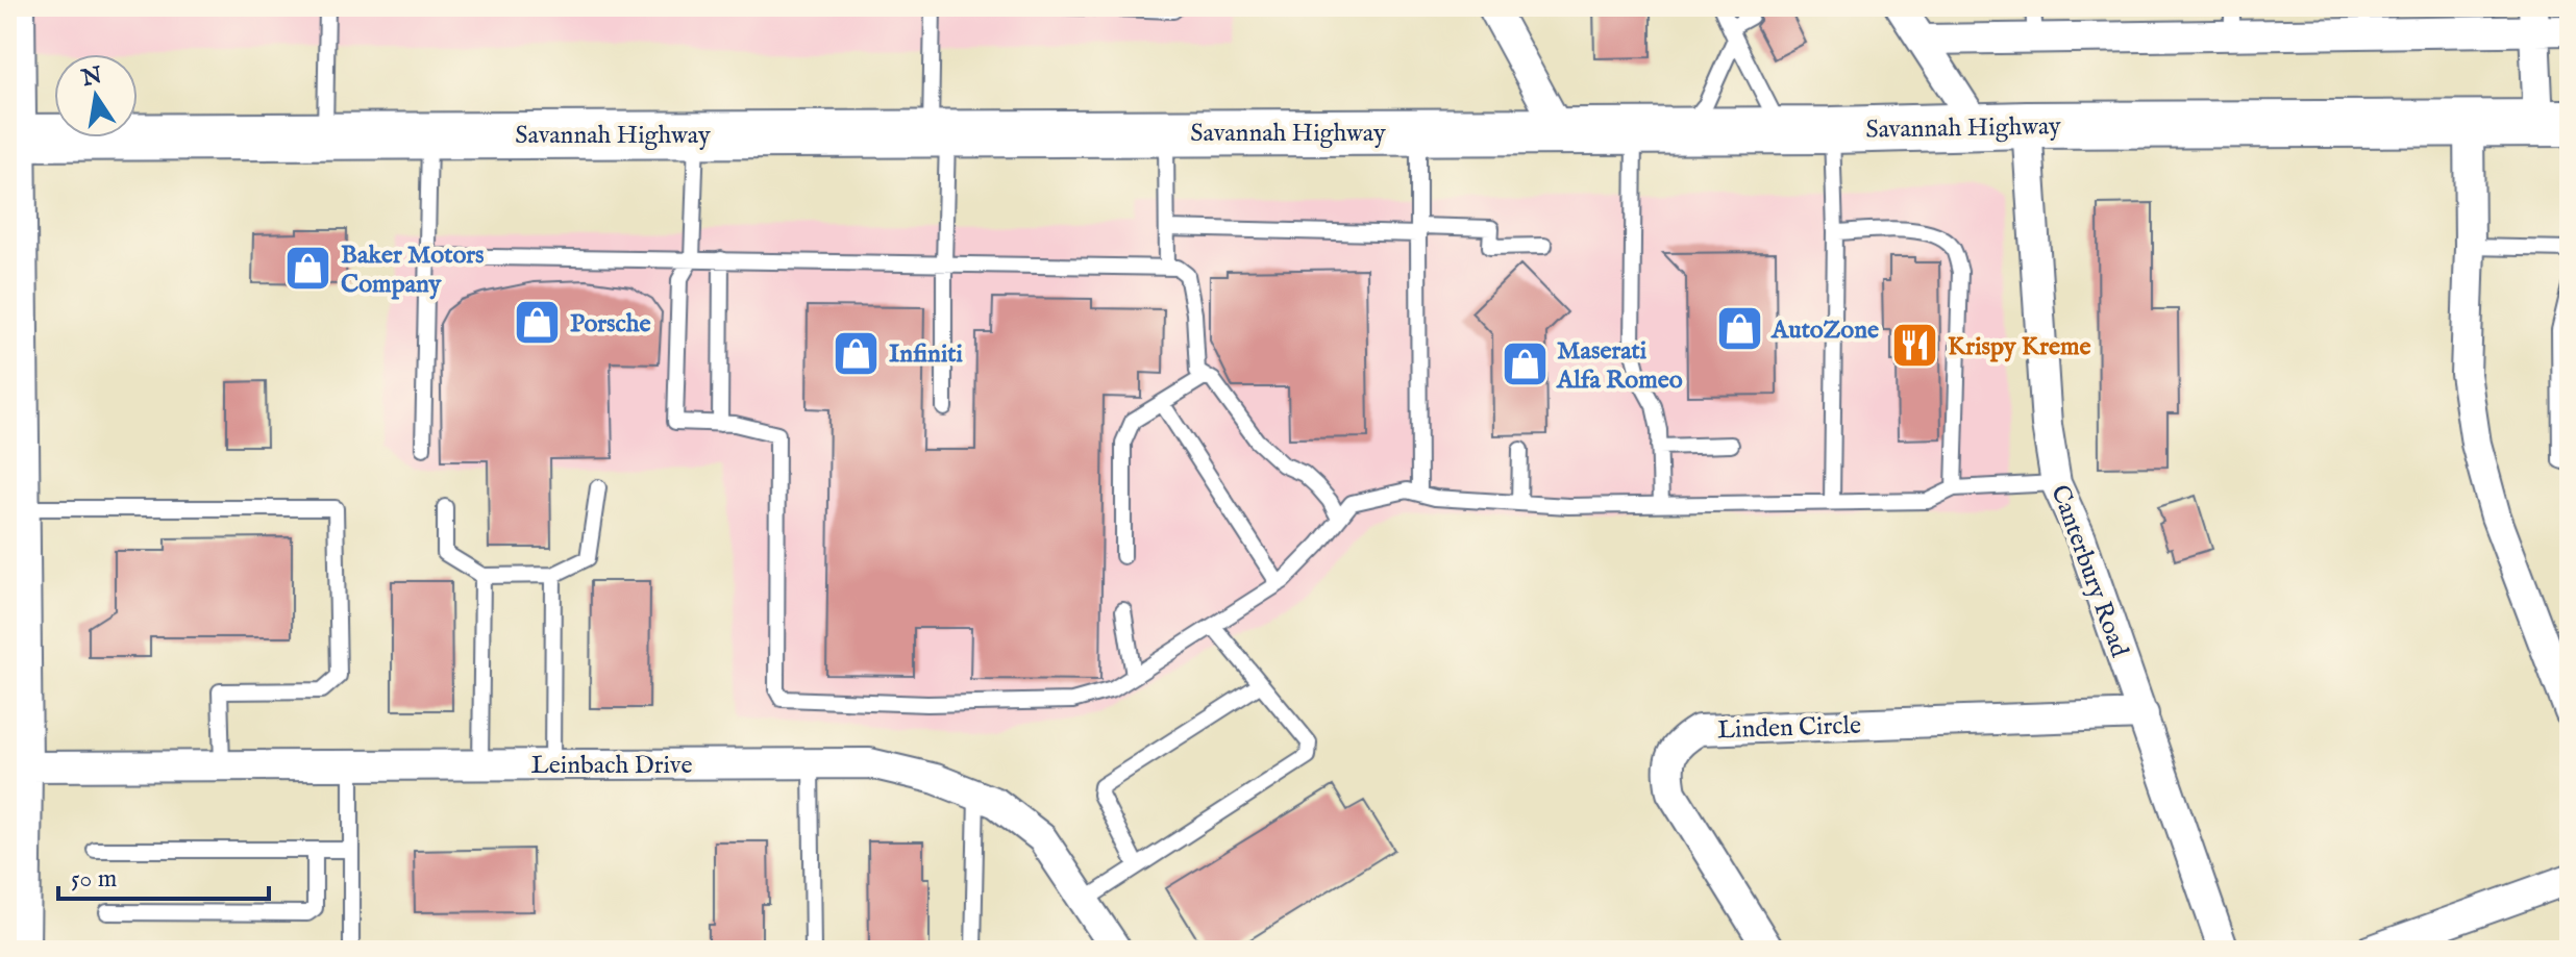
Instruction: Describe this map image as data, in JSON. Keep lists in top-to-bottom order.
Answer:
{
  "streets": {
    "highway": ["Savannah Highway"],
    "street": ["Canterbury Road", "Linden Circle", "Leinbach Drive"]
  },
  "crossings": [
    ["Savannah Highway", "Canterbury Road"],
    ["Canterbury Road", "Linden Circle"]
  ],
  "places": {
    "shop": [
      "Baker Motors Company",
      "Porsche",
      "AutoZone",
      "Infiniti",
      "Maserati Alfa Romeo"
    ],
    "restaurant": ["Krispy Kreme"]
  },
  "scale_bar": "50 m",
  "north": "top"
}
